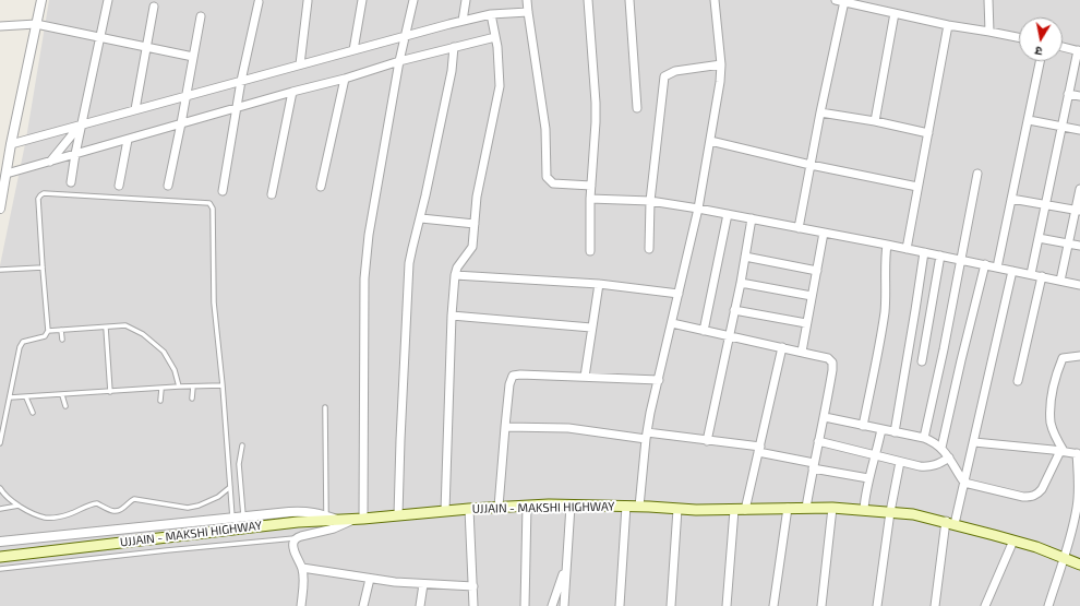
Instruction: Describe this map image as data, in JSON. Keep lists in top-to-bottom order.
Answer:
{
  "streets": {
    "main road": ["UJJAIN - MAKSHI HIGHWAY"]
  },
  "north": "bottom"
}
